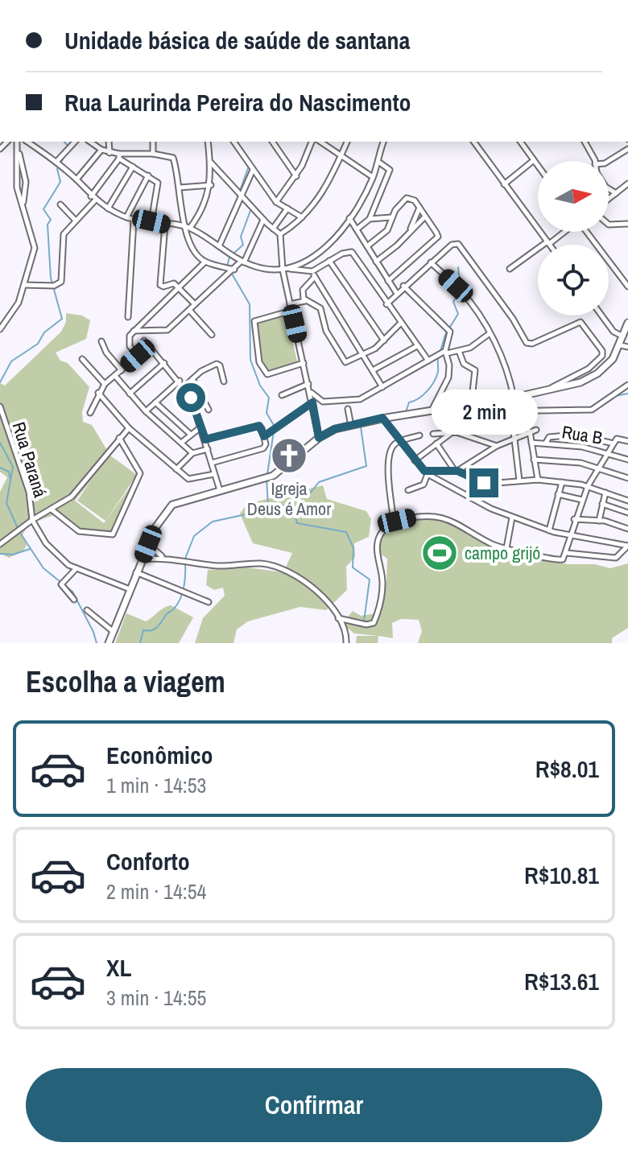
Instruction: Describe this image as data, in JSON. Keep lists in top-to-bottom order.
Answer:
{
  "streets": {
    "street": ["Rua B", "Rua Paraná"]
  },
  "places": {
    "church": ["Igreja Deus é Amor"],
    "sports": ["campo grijó"]
  },
  "north": "right",
  "page": {
    "banner": ["Unidade básica de saúde de santana", "Rua Laurinda Pereira do Nascimento"],
    "bubble": "2 min",
    "heading": "Escolha a viagem",
    "list": [
      {
        "name": "Econômico",
        "note": "1 min · 14:53",
        "value": "R$8.01"
      },
      {
        "name": "Conforto",
        "note": "2 min · 14:54",
        "value": "R$10.81"
      },
      {
        "name": "XL",
        "note": "3 min · 14:55",
        "value": "R$13.61"
      }
    ],
    "buttons": "Confirmar"
  }
}
